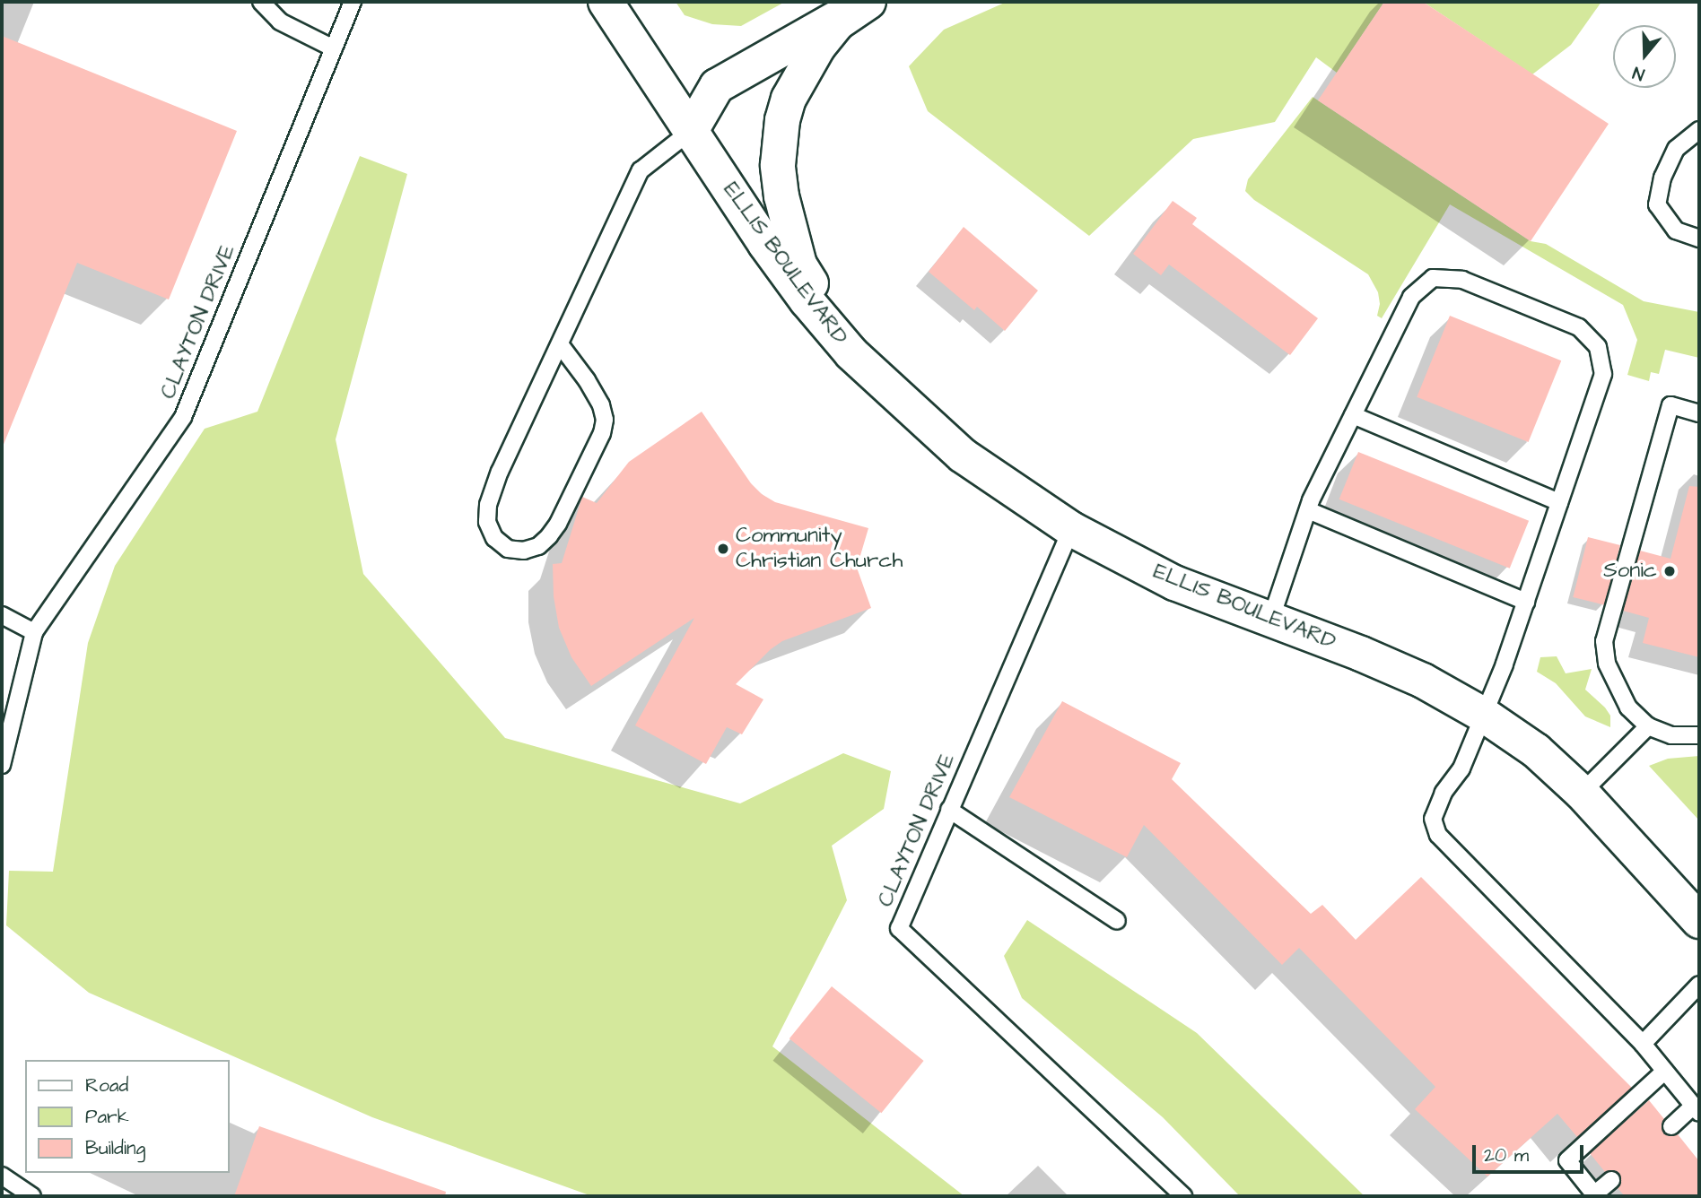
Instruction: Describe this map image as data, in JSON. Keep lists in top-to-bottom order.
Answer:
{
  "streets": {
    "main road": ["ELLIS BOULEVARD"],
    "lane": ["CLAYTON DRIVE"]
  },
  "crossings": [
    ["ELLIS BOULEVARD", "CLAYTON DRIVE"]
  ],
  "places": ["Community Christian Church", "Sonic"],
  "legend": ["Road", "Park", "Building"],
  "scale_bar": "20 m",
  "north": "bottom"
}
